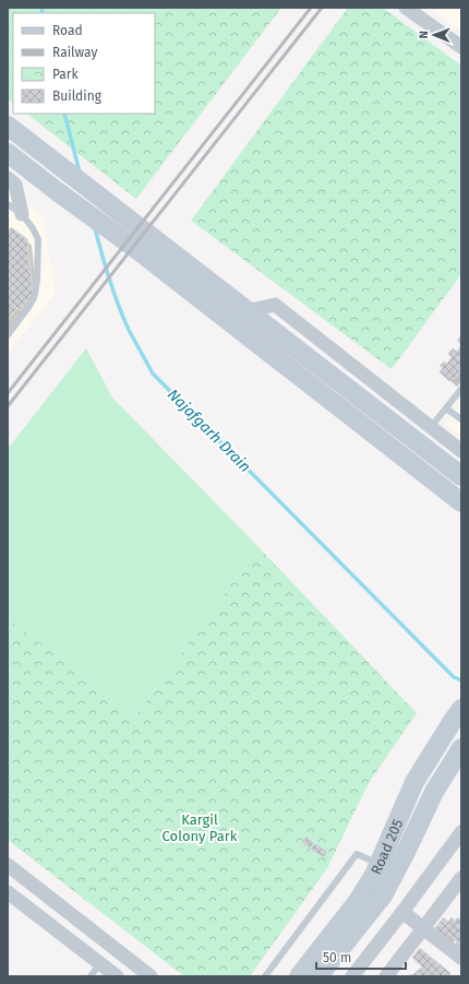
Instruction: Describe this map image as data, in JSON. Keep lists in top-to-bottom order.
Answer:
{
  "streets": {
    "street": ["Road 205"]
  },
  "water": ["Najafgarh Drain"],
  "parks": ["Kargil Colony Park"],
  "legend": [
    "Road",
    "Railway",
    "Park",
    "Building"
  ],
  "scale_bar": "50 m",
  "north": "left"
}
